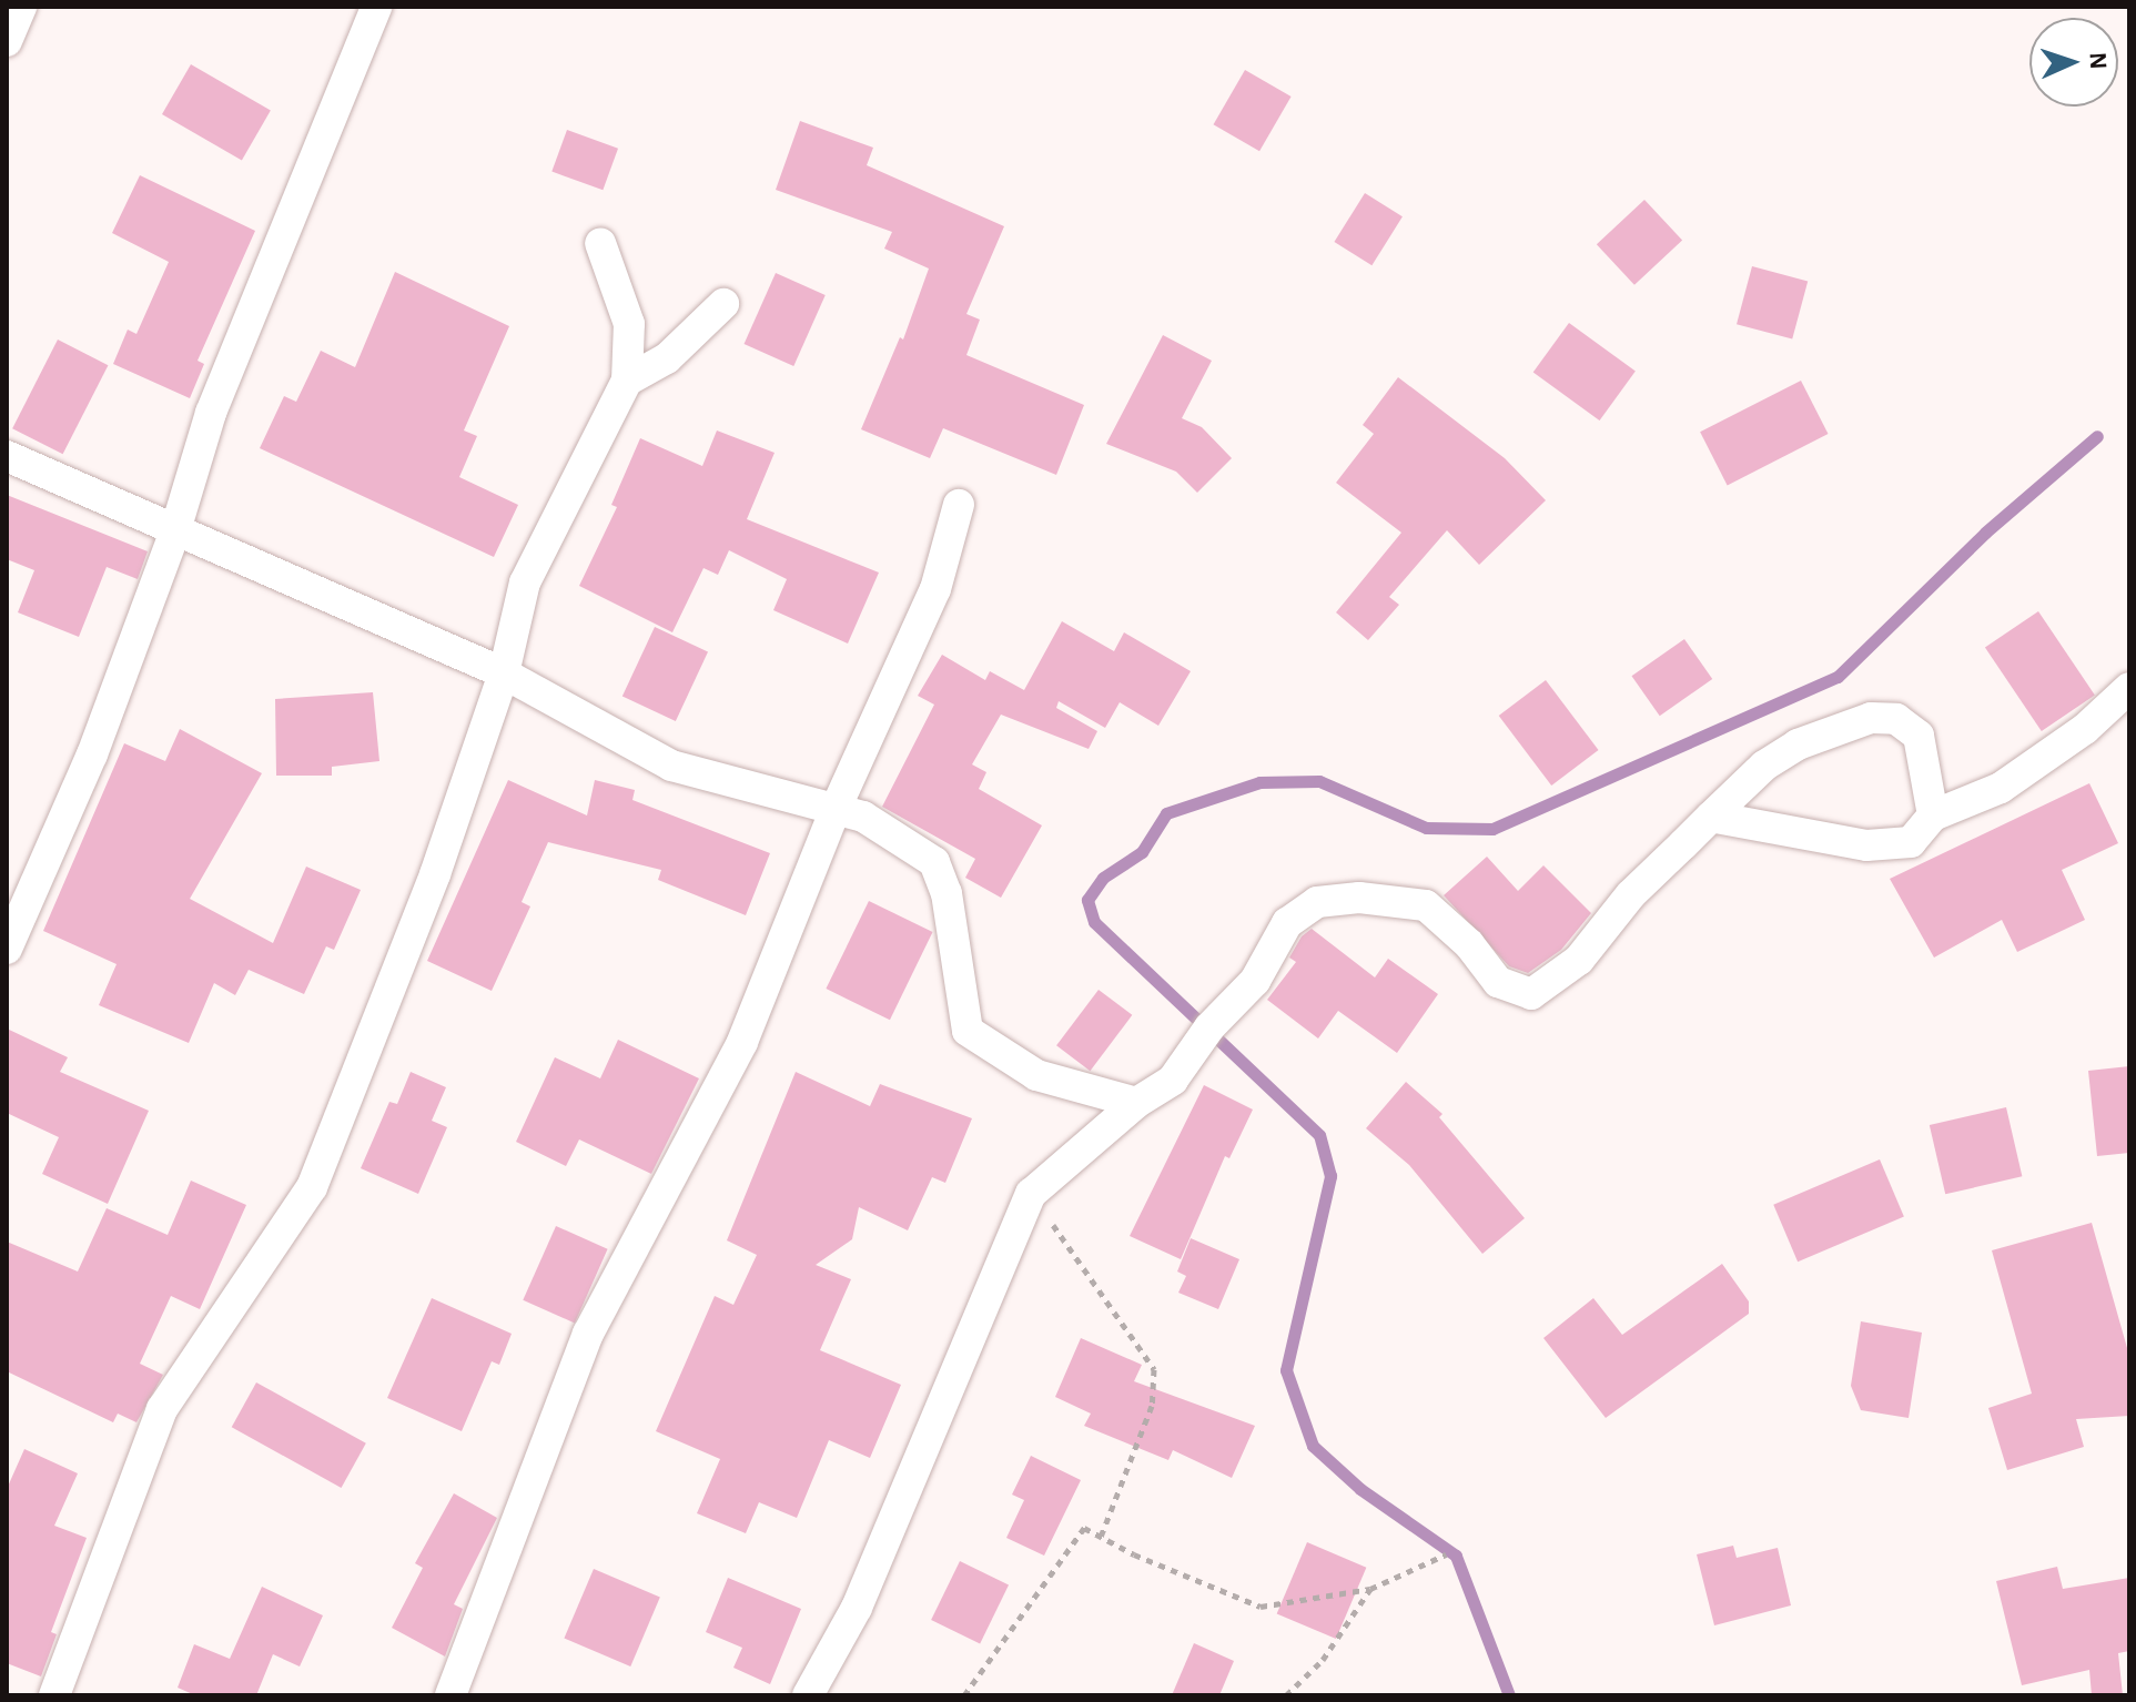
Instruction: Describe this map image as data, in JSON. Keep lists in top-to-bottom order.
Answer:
{
  "north": "right"
}
